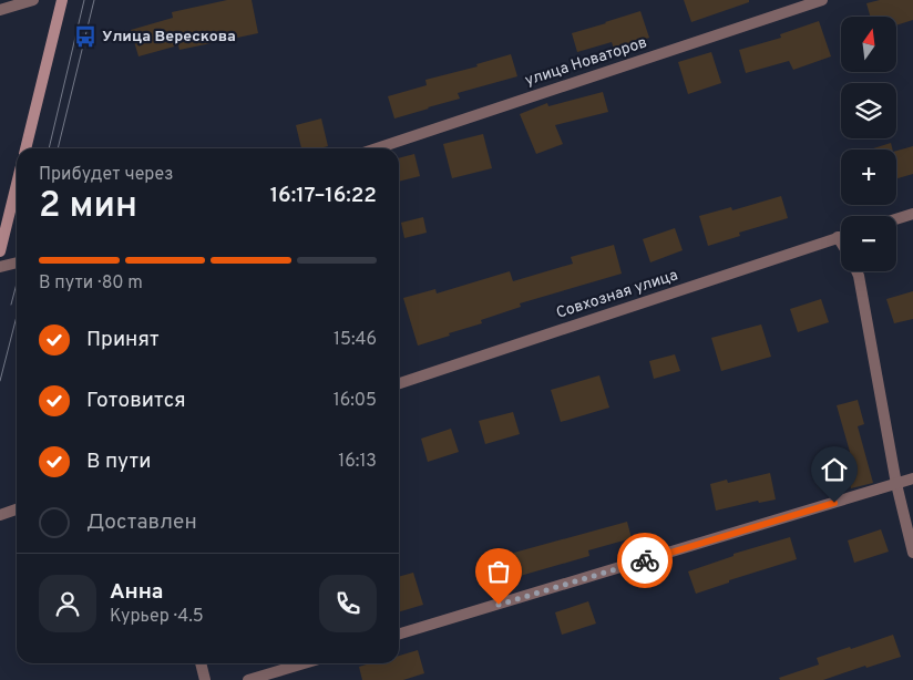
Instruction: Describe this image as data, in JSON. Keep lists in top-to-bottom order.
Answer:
{
  "streets": {
    "street": ["улица Новаторов", "Совхозная улица"]
  },
  "places": {
    "bus stop": ["Улица Верескова"]
  },
  "north": "top",
  "page": {
    "map_buttons": ["+", "−"],
    "heading": ["2 мин", "Прибудет через", "16:17–16:22"],
    "panel": ["Анна", "Курьер · 4.5"],
    "bar": "В пути · 80 m",
    "list": [
      ["Принят", "15:46"],
      ["Готовится", "16:05"],
      ["В пути", "16:13"],
      "Доставлен"
    ]
  }
}
